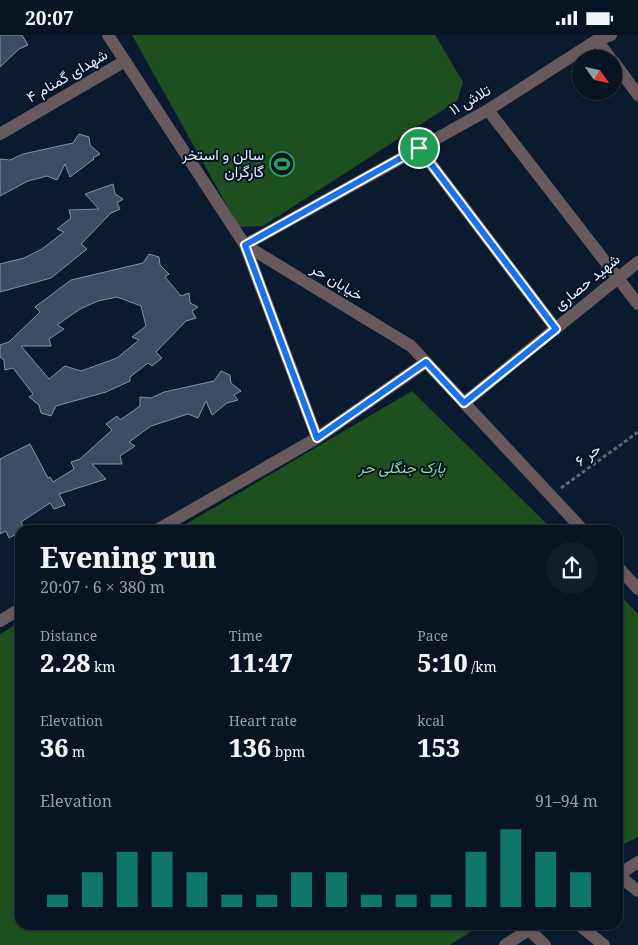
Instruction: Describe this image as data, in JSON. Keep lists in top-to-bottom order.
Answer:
{
  "streets": {
    "street": [
      "شهدای گمنام ۴",
      "تلاش ۱۱",
      "خیابان حر",
      "شهید حصاری"
    ],
    "path": ["حر ۶"]
  },
  "crossings": [
    ["شهدای گمنام ۴", "خیابان حر"],
    ["تلاش ۱۱", "خیابان حر"],
    ["خیابان حر", "شهید حصاری"],
    ["خیابان حر", "حر ۶"]
  ],
  "parks": ["پارک جنگلی حر"],
  "places": {
    "sports": ["سالن و استخر گارگران"]
  },
  "north": "bottom right",
  "page": {
    "status": "20:07",
    "heading": ["Evening run", "20:07 · 6 × 380 m"],
    "stats": [
      ["Distance", "2.28 km"],
      ["Time", "11:47"],
      ["Pace", "5:10 /km"],
      ["Elevation", "36 m"],
      ["Heart rate", "136 bpm"],
      ["kcal", "153"]
    ],
    "chart": ["Elevation", "91–94 m"]
  }
}
